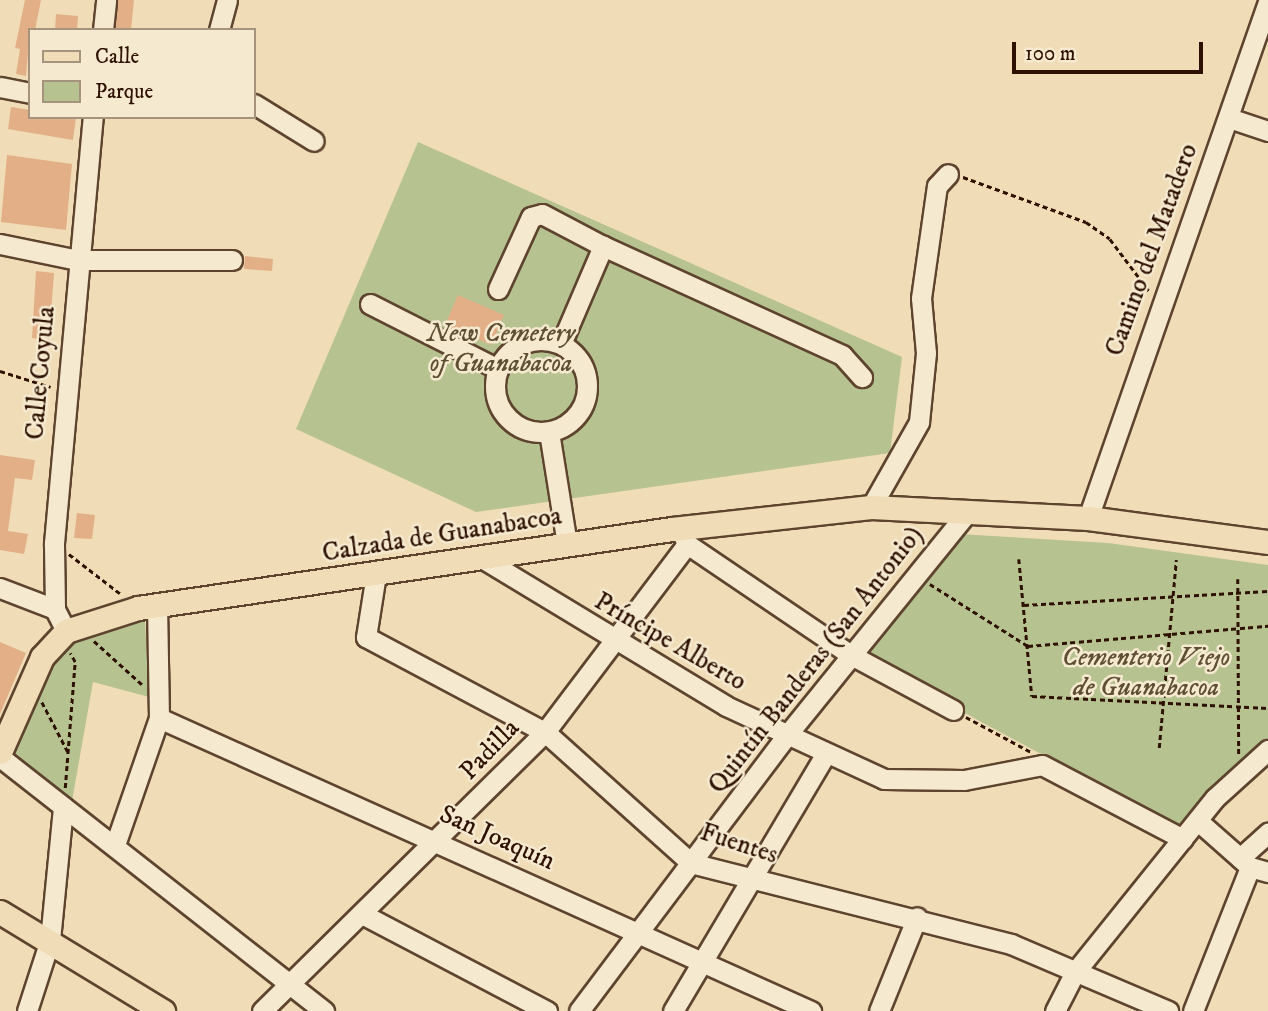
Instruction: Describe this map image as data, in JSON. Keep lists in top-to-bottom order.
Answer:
{
  "streets": {
    "main road": ["Calzada de Guanabacoa"],
    "street": [
      "Camino del Matadero",
      "Calle Coyula",
      "Príncipe Alberto",
      "Quintín Banderas (San Antonio)",
      "Padilla",
      "San Joaquín",
      "Fuentes"
    ]
  },
  "crossings": [
    ["Camino del Matadero", "Calzada de Guanabacoa"],
    ["Calle Coyula", "Calzada de Guanabacoa"],
    ["Calzada de Guanabacoa", "Príncipe Alberto"],
    ["Calzada de Guanabacoa", "Quintín Banderas (San Antonio)"],
    ["Calzada de Guanabacoa", "Padilla"],
    ["Calzada de Guanabacoa", "Fuentes"],
    ["Príncipe Alberto", "Quintín Banderas (San Antonio)"],
    ["Príncipe Alberto", "Padilla"],
    ["Quintín Banderas (San Antonio)", "San Joaquín"],
    ["Quintín Banderas (San Antonio)", "Fuentes"],
    ["Padilla", "San Joaquín"],
    ["Padilla", "Fuentes"]
  ],
  "parks": ["New Cemetery of Guanabacoa", "Cementerio Viejo de Guanabacoa"],
  "legend": ["Calle", "Parque"],
  "scale_bar": "100 m"
}
